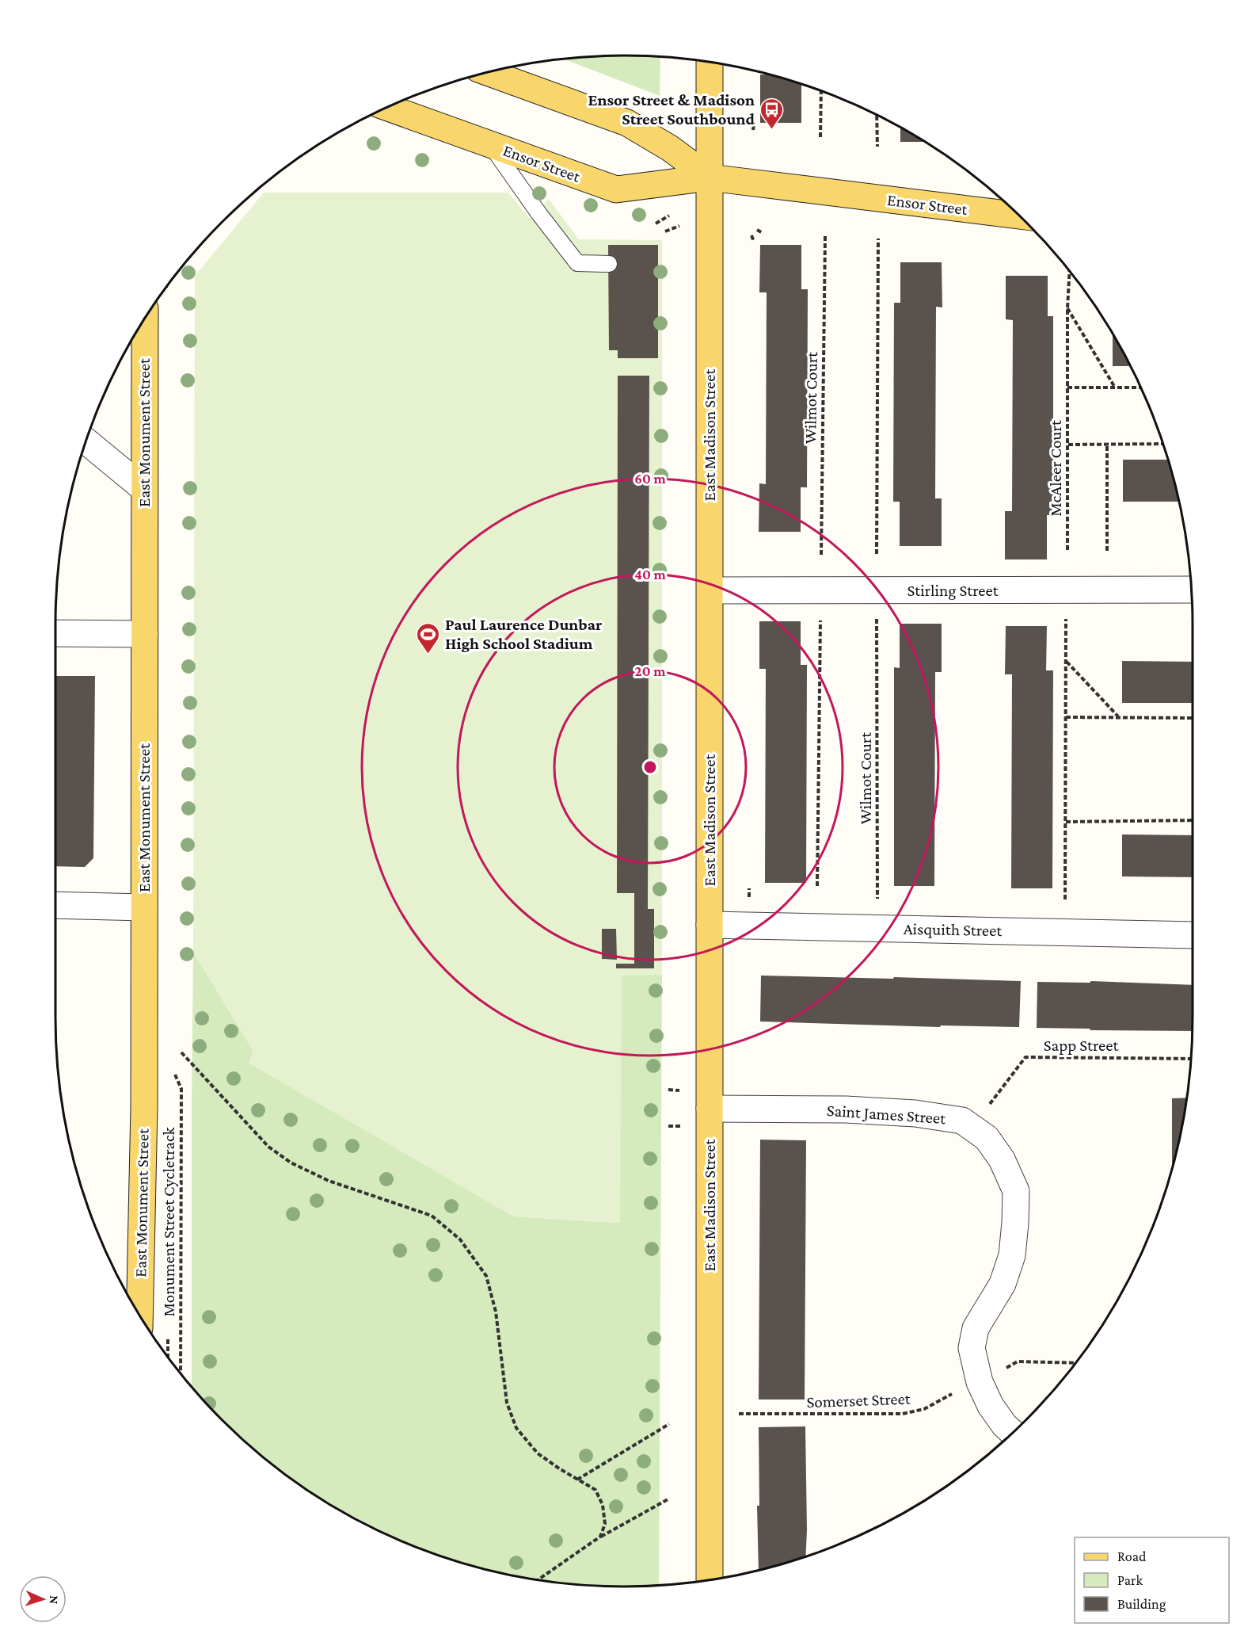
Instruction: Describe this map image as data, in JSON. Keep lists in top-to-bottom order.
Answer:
{
  "streets": {
    "main road": ["Ensor Street", "East Monument Street", "East Madison Street"],
    "street": ["Stirling Street", "Aisquith Street", "Saint James Street"],
    "path": [
      "Wilmot Court",
      "McAleer Court",
      "Sapp Street",
      "Monument Street Cycletrack",
      "Somerset Street"
    ]
  },
  "crossings": [
    ["Ensor Street", "East Madison Street"],
    ["East Madison Street", "Stirling Street"],
    ["East Madison Street", "Aisquith Street"],
    ["East Madison Street", "Saint James Street"],
    ["East Madison Street", "Somerset Street"],
    ["Sapp Street", "Saint James Street"],
    ["Saint James Street", "Somerset Street"]
  ],
  "places": {
    "bus stop": ["Ensor Street & Madison Street Southbound"],
    "sports": ["Paul Laurence Dunbar High School Stadium"]
  },
  "legend": ["Road", "Park", "Building"],
  "north": "right",
  "rings": ["60 m", "40 m", "20 m"]
}
